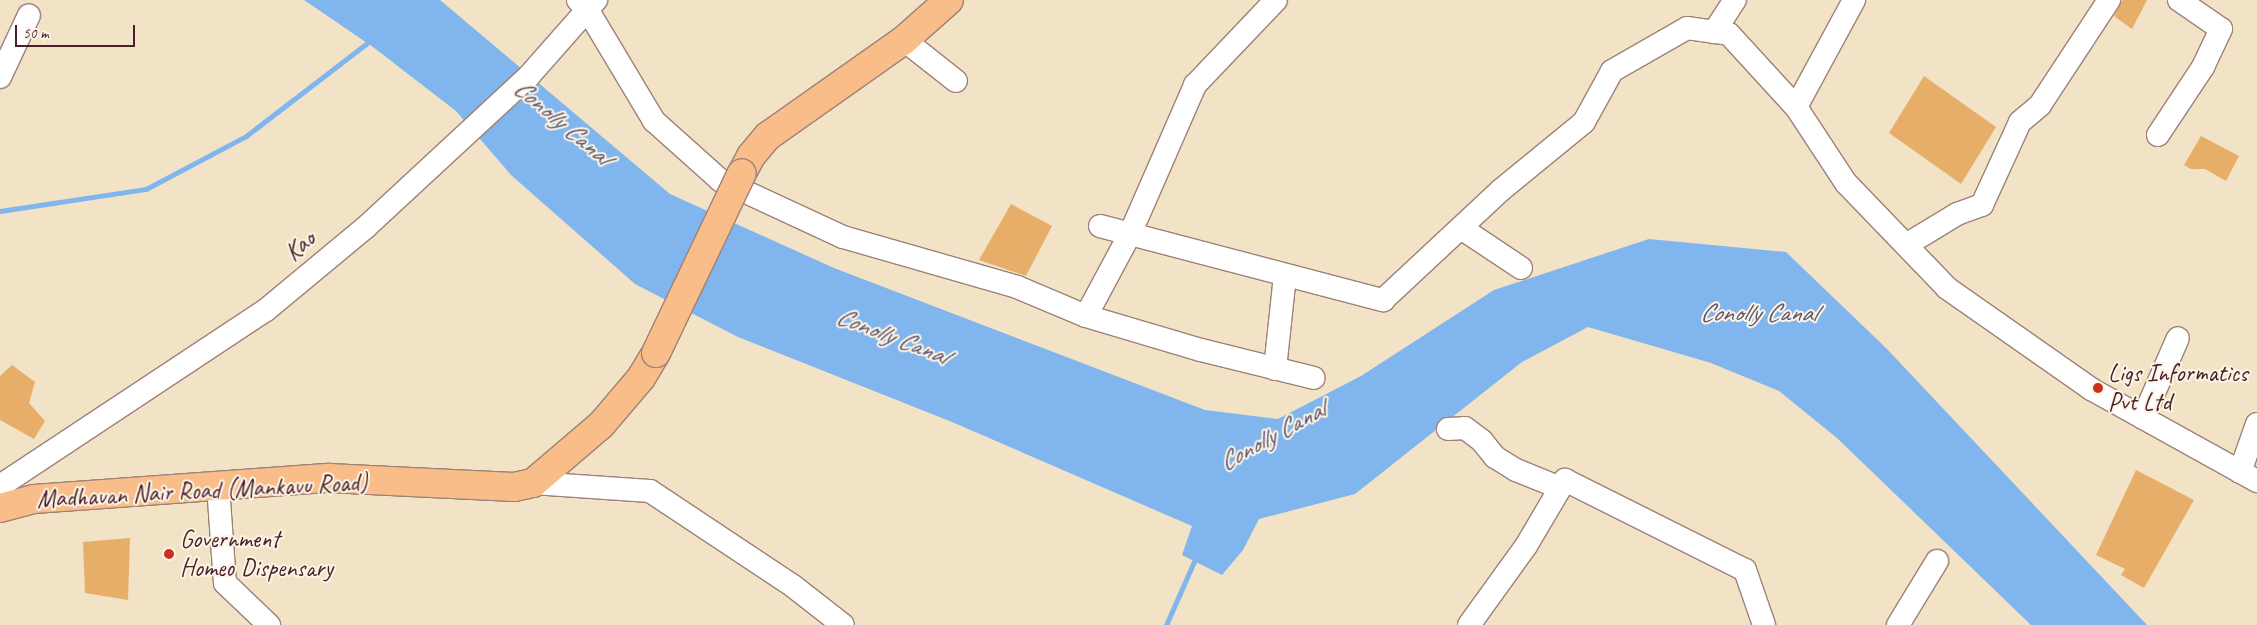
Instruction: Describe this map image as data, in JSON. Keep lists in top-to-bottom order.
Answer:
{
  "streets": {
    "main road": ["Madhavan Nair Road (Mankavu Road)"],
    "street": ["Kao"]
  },
  "water": ["Conolly Canal"],
  "places": ["Ligs Informatics Pvt Ltd", "Government Homeo Dispensary"],
  "scale_bar": "50 m"
}
